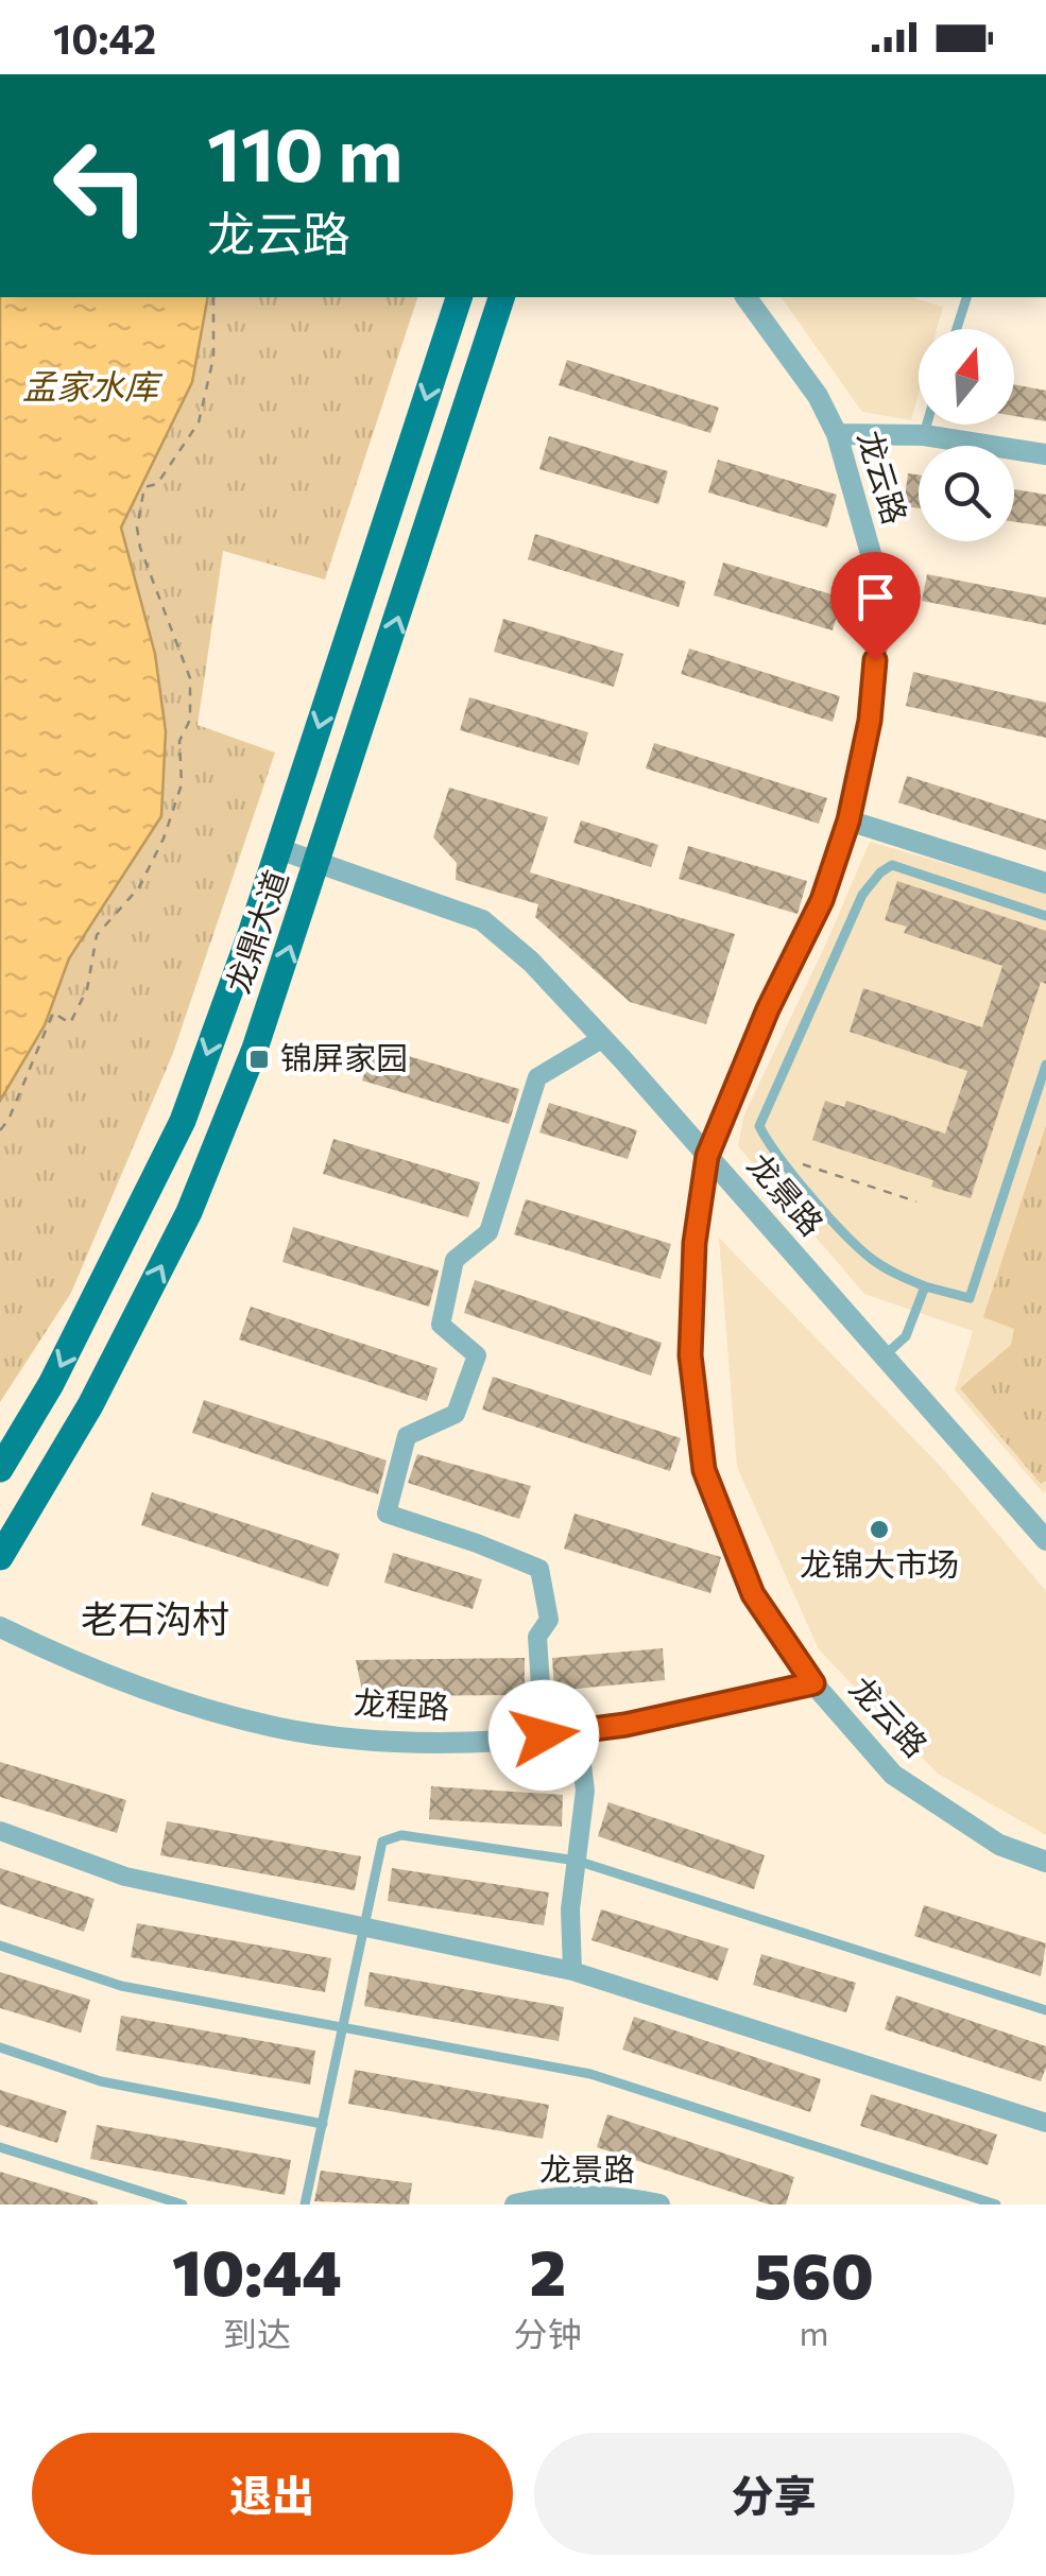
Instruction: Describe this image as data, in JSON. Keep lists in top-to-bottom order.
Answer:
{
  "streets": {
    "main road": ["龙鼎大道"],
    "street": ["龙云路", "龙景路", "龙程路"]
  },
  "crossings": [
    ["龙云路", "龙景路"],
    ["龙云路", "龙程路"],
    ["龙鼎大道", "龙景路"]
  ],
  "districts": ["老石沟村"],
  "water": ["孟家水库"],
  "places": {
    "transit": ["锦屏家园"],
    "other": ["龙锦大市场"]
  },
  "north": "top",
  "page": {
    "status": "10:42",
    "turn": ["110 m", "龙云路"],
    "eta": [
      "10:44",
      "到达",
      "2",
      "分钟",
      "560",
      "m"
    ],
    "buttons": ["退出", "分享"]
  }
}
